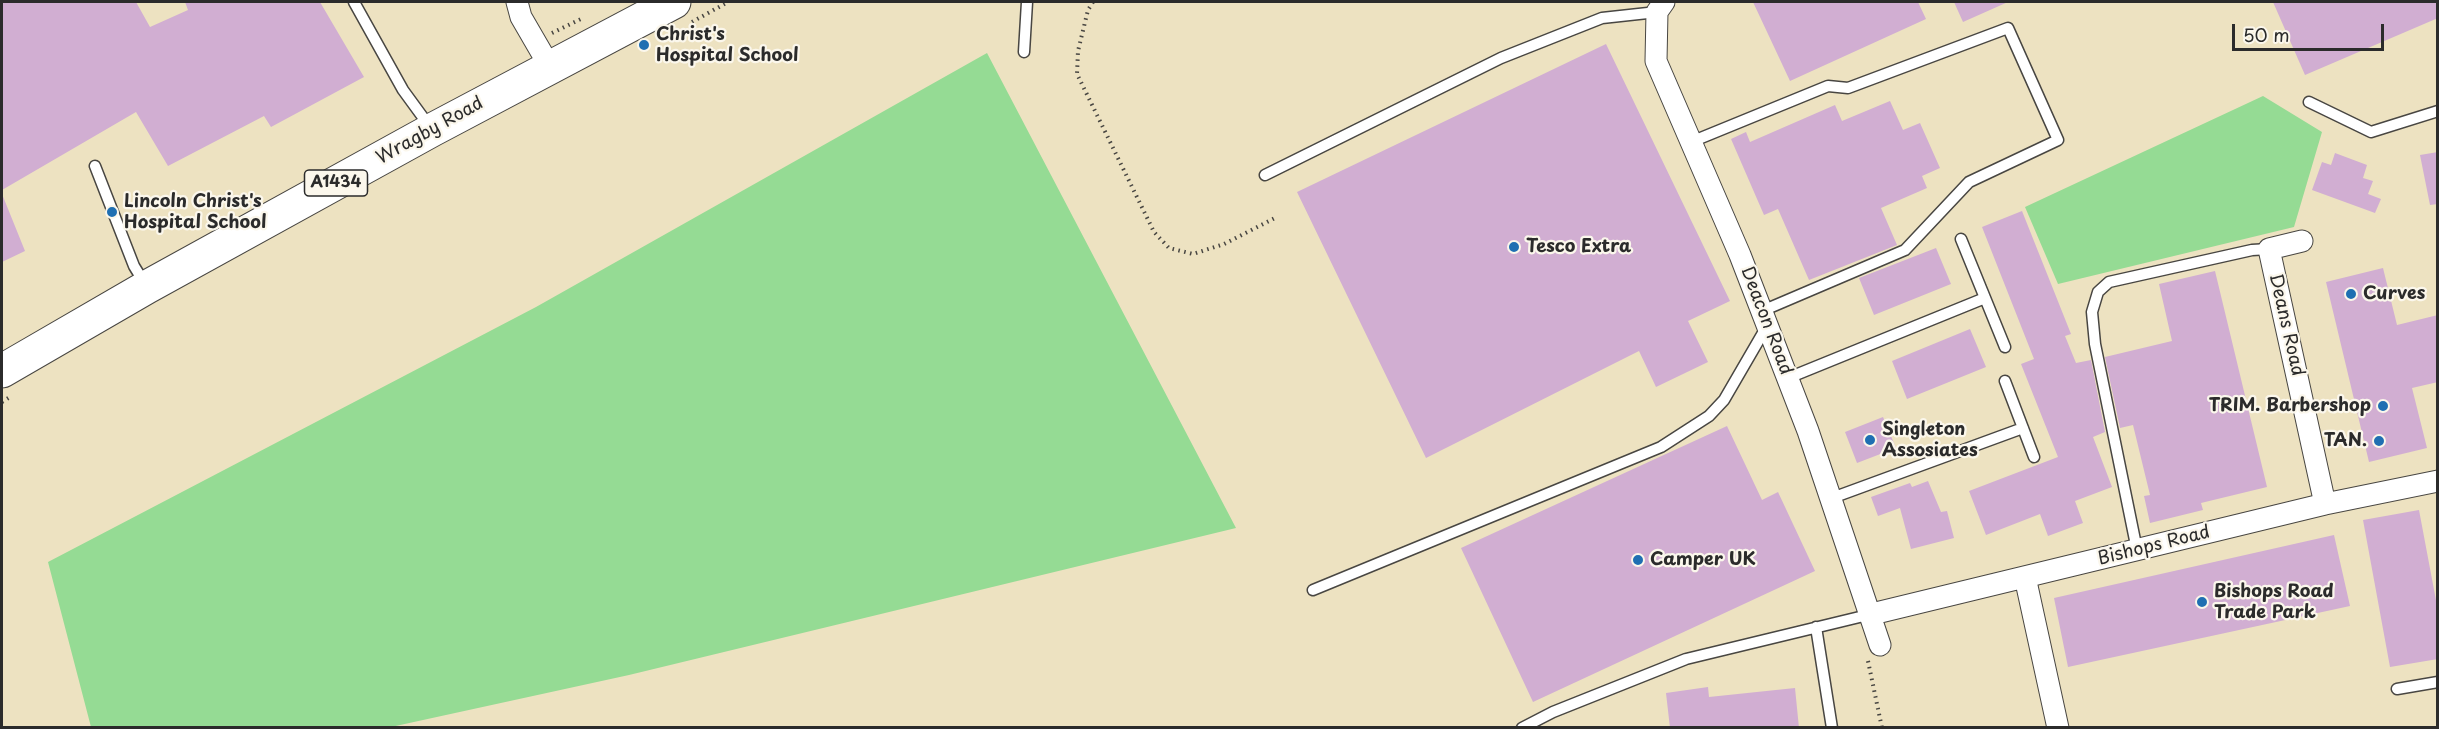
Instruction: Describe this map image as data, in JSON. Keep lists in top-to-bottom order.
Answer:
{
  "streets": {
    "main road": ["Wragby Road", "A1434"],
    "street": ["Deacon Road", "Deans Road", "Bishops Road"]
  },
  "crossings": [
    ["Deacon Road", "Bishops Road"],
    ["Deans Road", "Bishops Road"]
  ],
  "places": [
    "Christ's Hospital School",
    "Lincoln Christ's Hospital School",
    "Tesco Extra",
    "Curves",
    "TRIM. Barbershop",
    "Singleton Assosiates",
    "TAN.",
    "Camper UK",
    "Bishops Road Trade Park"
  ],
  "scale_bar": "50 m"
}
